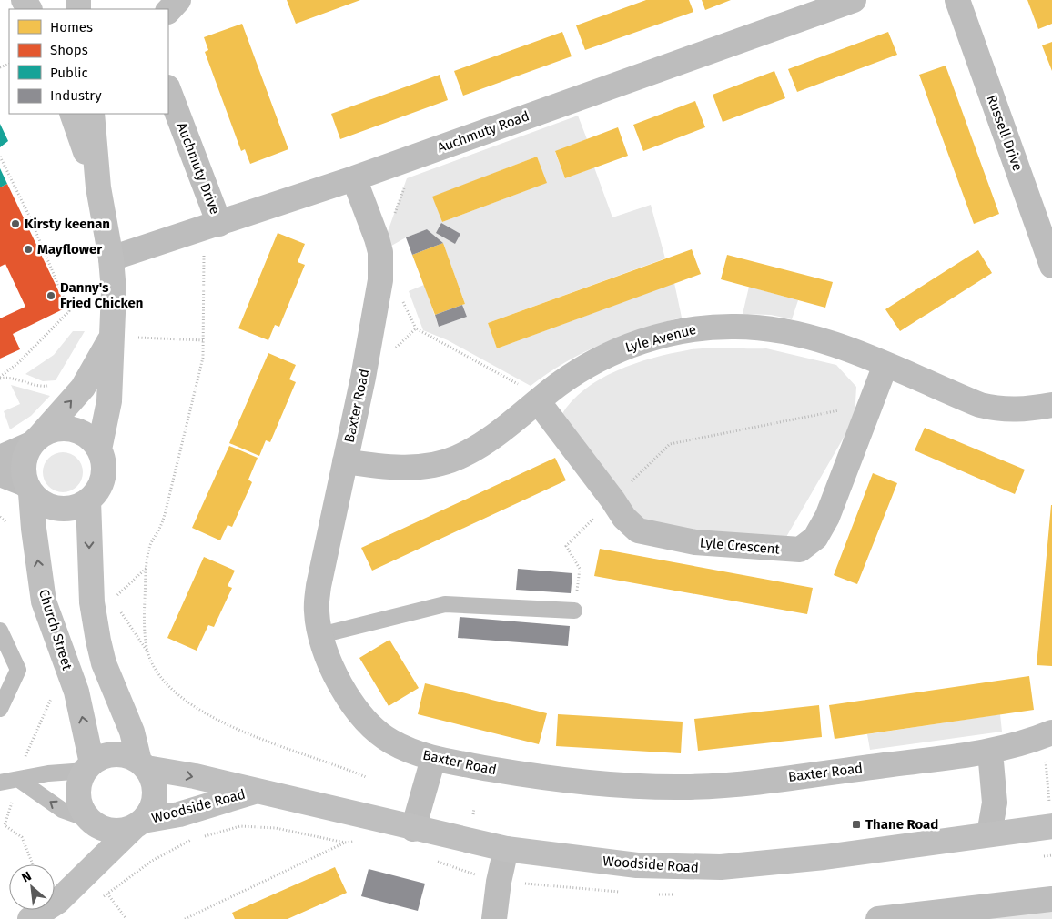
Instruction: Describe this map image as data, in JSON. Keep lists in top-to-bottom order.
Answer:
{
  "streets": {
    "street": [
      "Auchmuty Road",
      "Russell Drive",
      "Auchmuty Drive",
      "Lyle Avenue",
      "Baxter Road",
      "Lyle Crescent",
      "Church Street",
      "Woodside Road"
    ]
  },
  "crossings": [
    ["Auchmuty Road", "Auchmuty Drive"],
    ["Auchmuty Road", "Baxter Road"],
    ["Lyle Avenue", "Baxter Road"],
    ["Lyle Avenue", "Lyle Crescent"],
    ["Church Street", "Woodside Road"]
  ],
  "places": {
    "other": ["Kirsty keenan", "Mayflower", "Danny's Fried Chicken"],
    "transit": ["Thane Road"]
  },
  "legend": [
    "Homes",
    "Shops",
    "Public",
    "Industry"
  ],
  "north": "top left"
}
